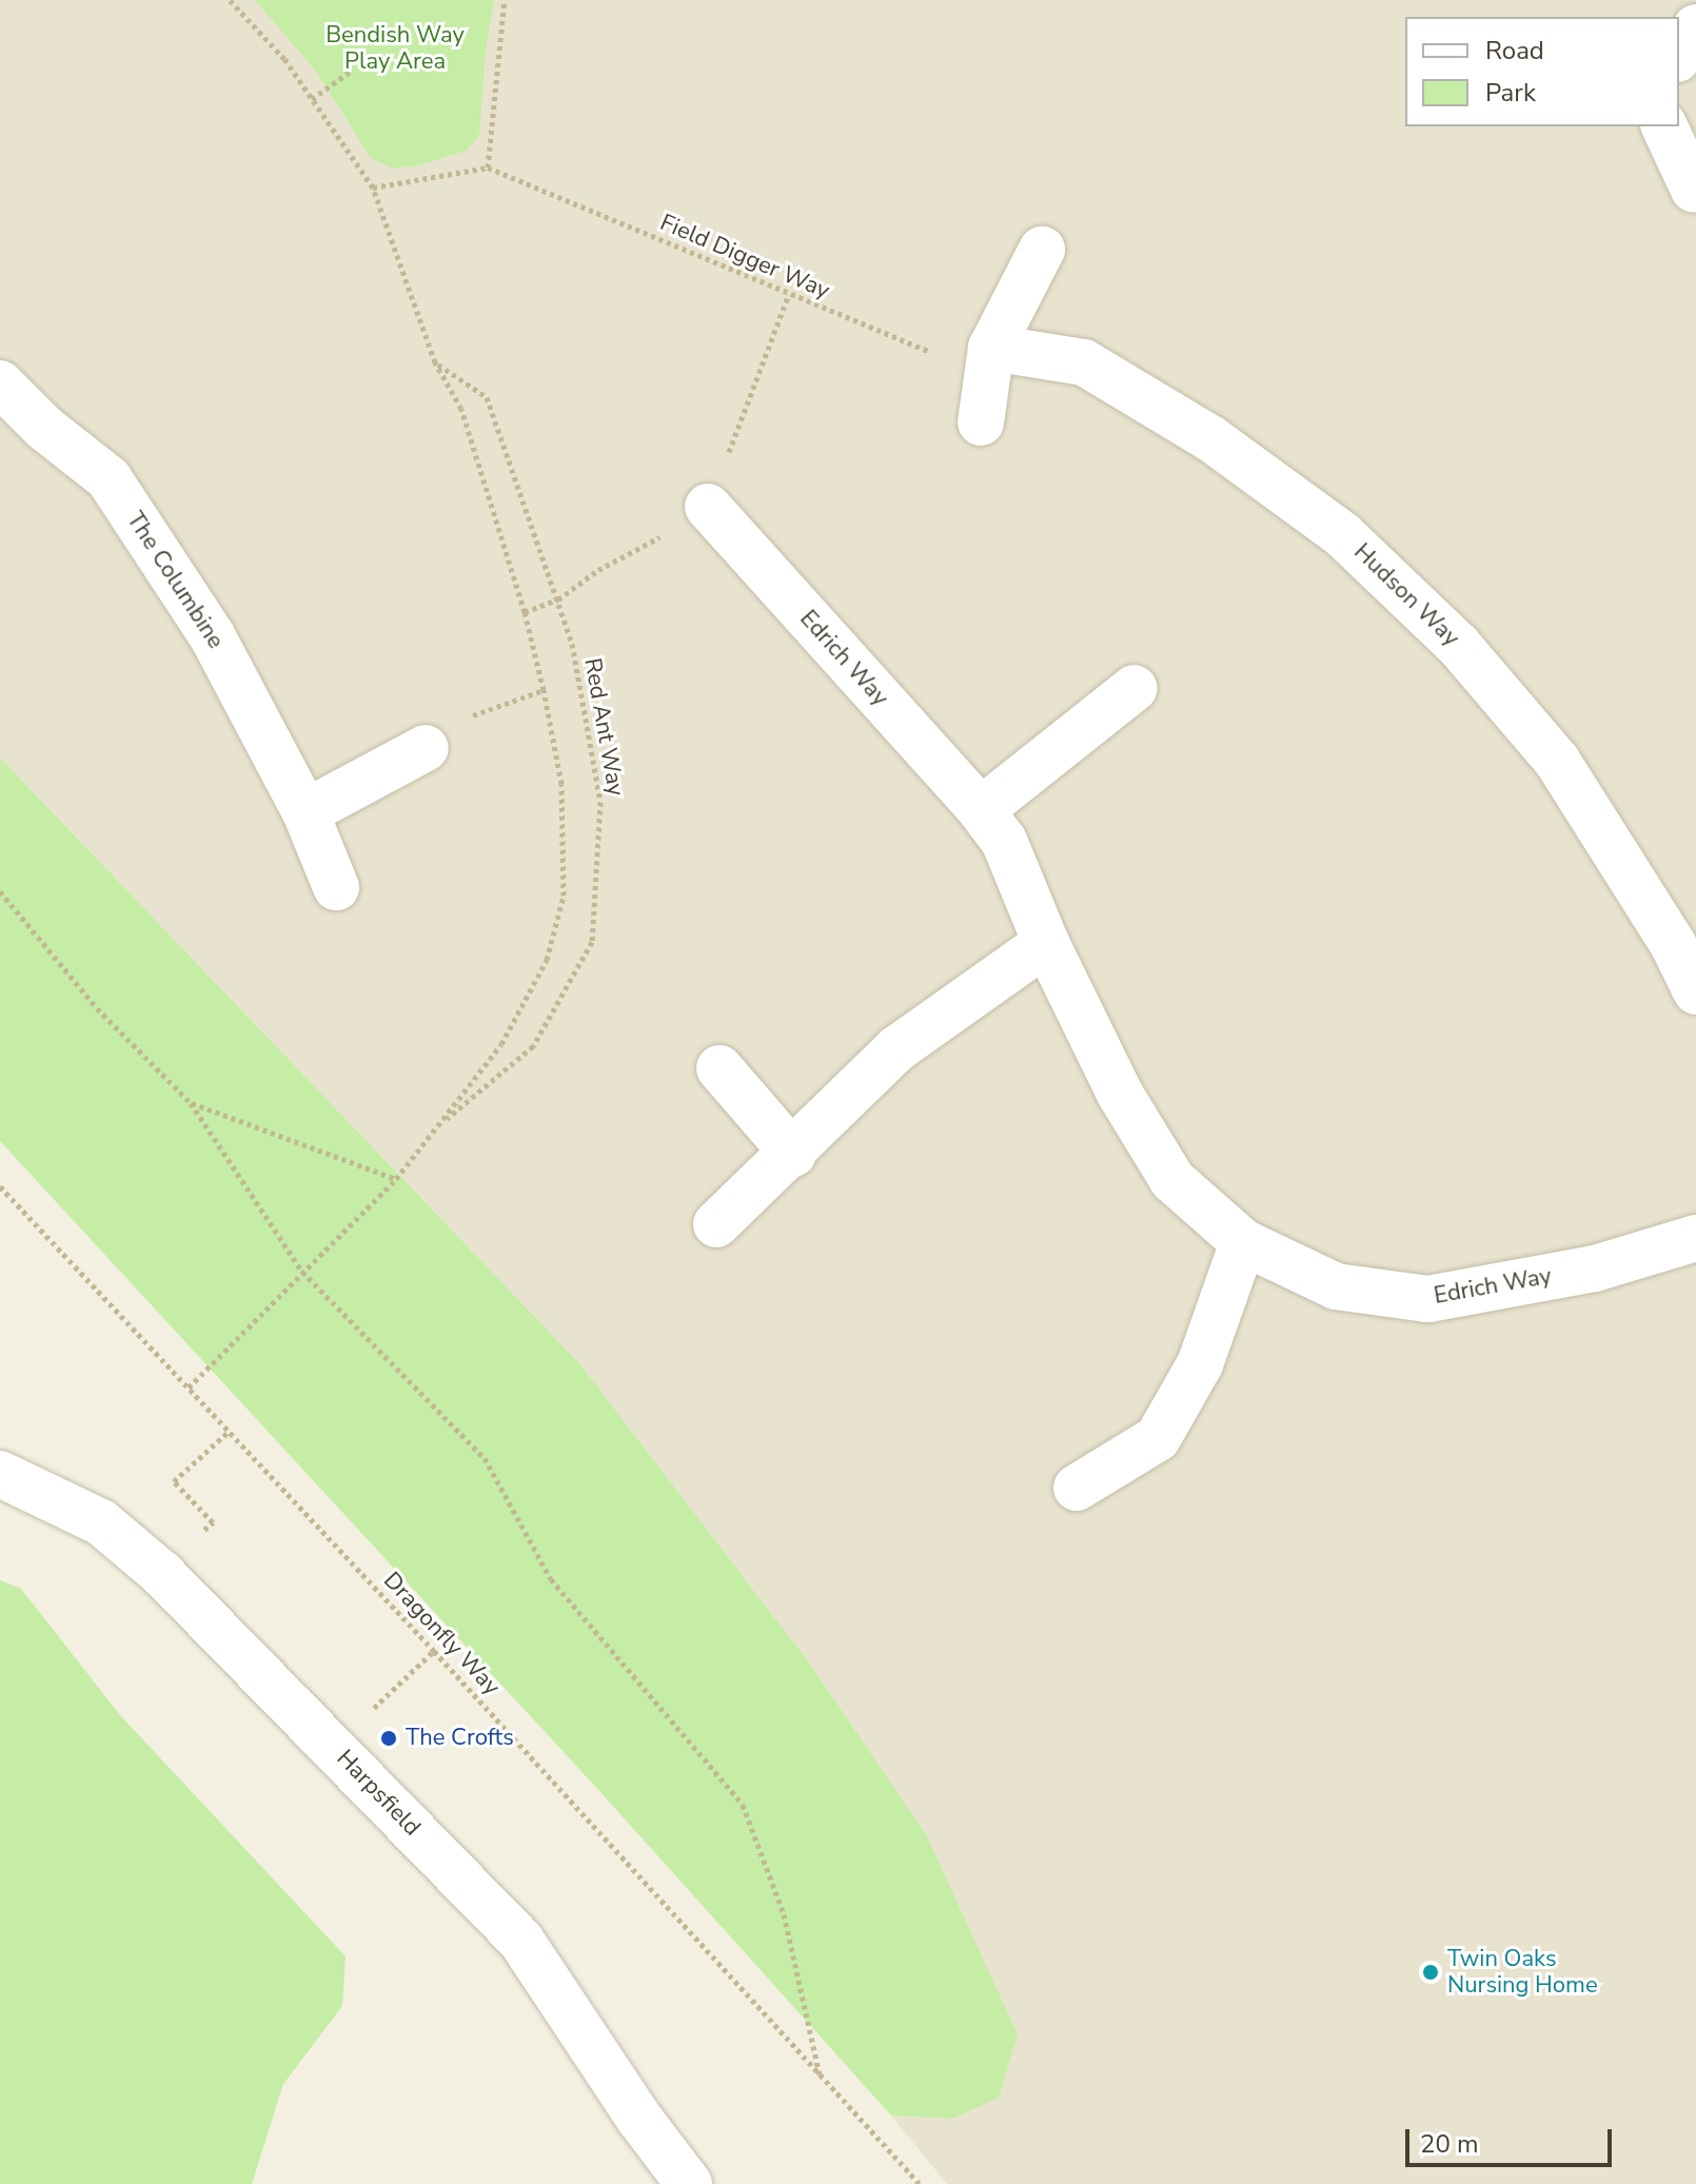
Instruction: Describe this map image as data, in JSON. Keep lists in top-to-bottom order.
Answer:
{
  "streets": {
    "street": [
      "The Columbine",
      "Hudson Way",
      "Edrich Way",
      "Harpsfield"
    ],
    "path": ["Field Digger Way", "Red Ant Way", "Dragonfly Way"]
  },
  "crossings": [
    ["Field Digger Way", "Hudson Way"],
    ["Red Ant Way", "Dragonfly Way"]
  ],
  "parks": ["Bendish Way Play Area"],
  "places": ["The Crofts", "Twin Oaks Nursing Home"],
  "legend": ["Road", "Park"],
  "scale_bar": "20 m"
}
